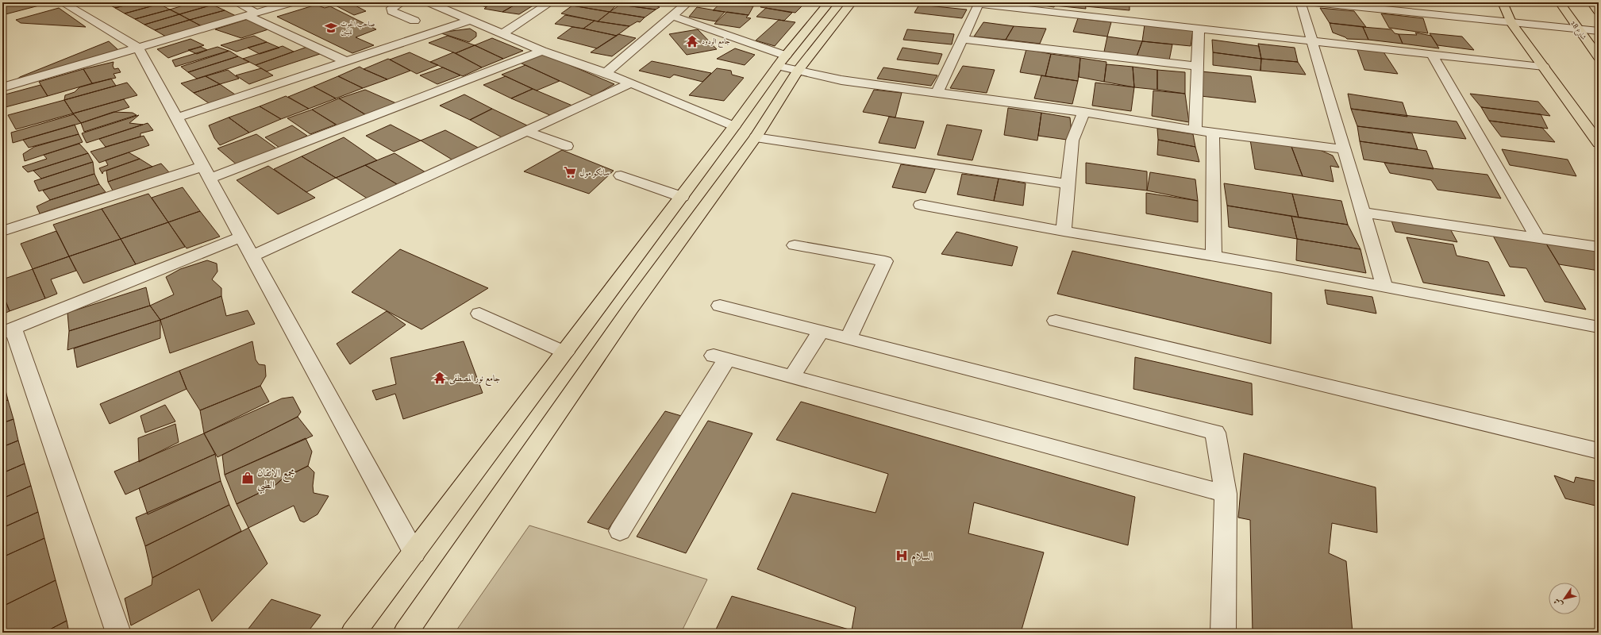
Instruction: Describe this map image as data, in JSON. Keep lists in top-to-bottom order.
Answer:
{
  "streets": {
    "main road": ["شارع 28"]
  },
  "places": {
    "school or university": ["صاحب الحوت للبنين"],
    "temple": ["جامع الودود", "جامع نور المصطفى"],
    "supermarket": ["سانكو مول"],
    "shop": ["مجمع الاتقان الطبي"],
    "hospital": ["السلام"]
  },
  "north": "bottom left"
}
